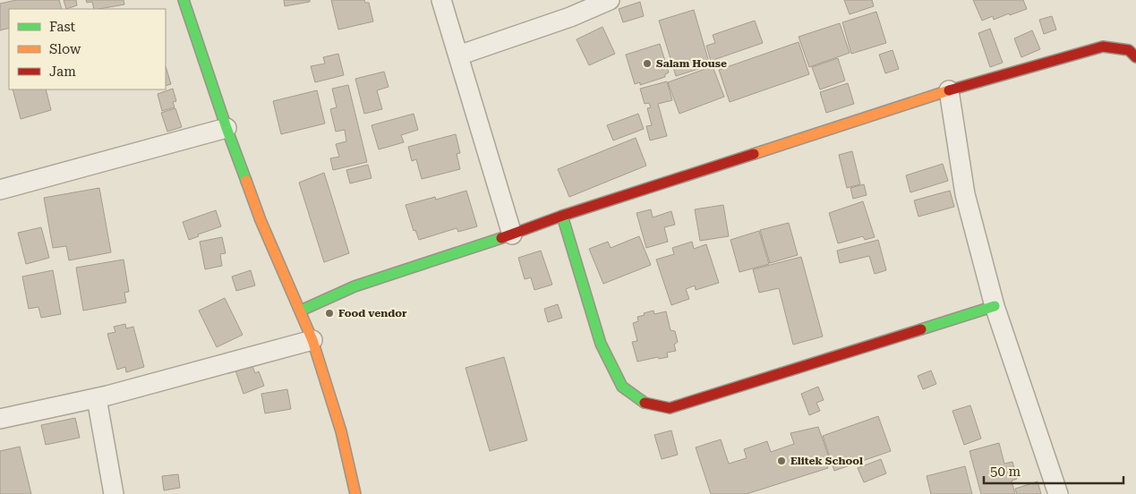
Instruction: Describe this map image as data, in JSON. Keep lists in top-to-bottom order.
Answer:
{
  "places": ["Salam House", "Food vendor", "Elitek School"],
  "legend": ["Fast", "Slow", "Jam"],
  "scale_bar": "50 m"
}
